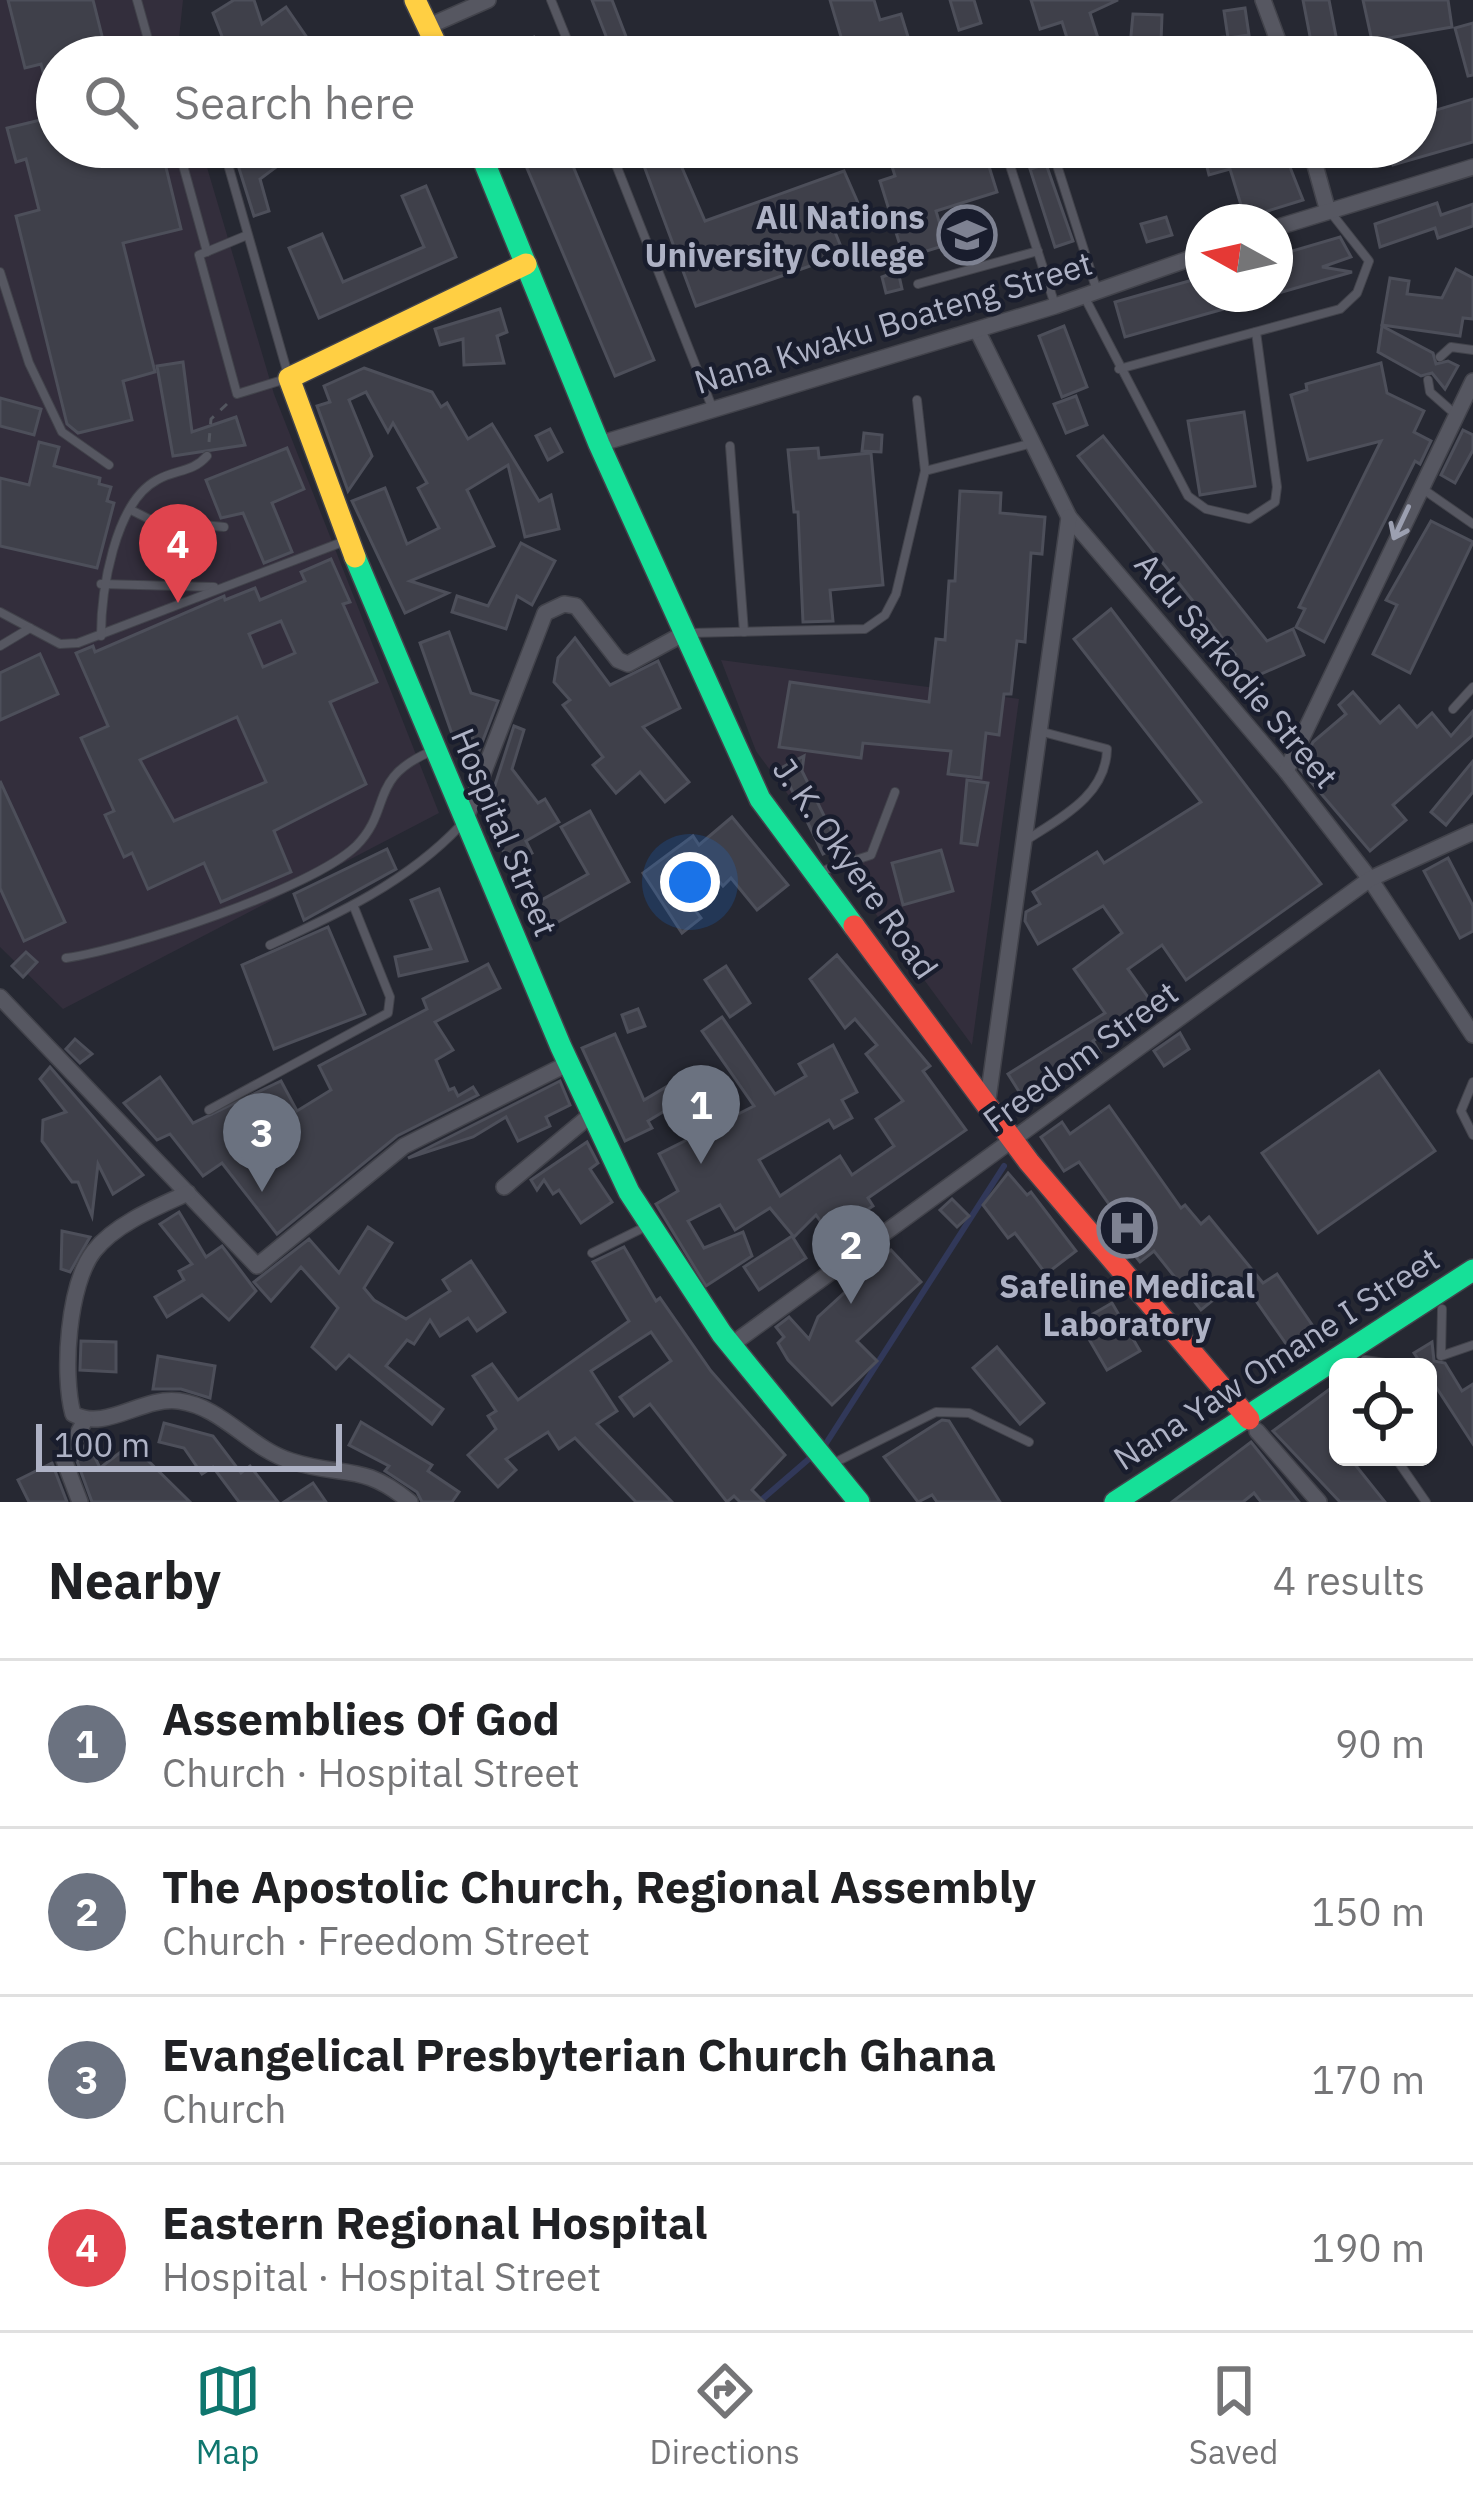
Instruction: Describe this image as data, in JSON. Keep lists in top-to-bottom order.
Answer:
{
  "streets": {
    "main road": ["Hospital Street", "J. K. Okyere Road", "Nana Yaw Omane I Street"],
    "street": ["Nana Kwaku Boateng Street", "Adu Sarkodie Street", "Freedom Street"]
  },
  "crossings": [
    ["Nana Kwaku Boateng Street", "Adu Sarkodie Street"],
    ["Nana Kwaku Boateng Street", "J. K. Okyere Road"],
    ["Adu Sarkodie Street", "Freedom Street"],
    ["Hospital Street", "Freedom Street"],
    ["J. K. Okyere Road", "Freedom Street"],
    ["J. K. Okyere Road", "Nana Yaw Omane I Street"]
  ],
  "places": {
    "school or university": ["All Nations University College"],
    "hospital": ["Safeline Medical Laboratory"]
  },
  "scale_bar": "100 m",
  "north": "left",
  "page": {
    "search": "Search here",
    "pins": [
      "4",
      "1",
      "3",
      "2"
    ],
    "scale": "100 m",
    "heading": ["Nearby", "4 results"],
    "list": [
      {
        "mark": "1",
        "name": "Assemblies Of God",
        "note": "Church · Hospital Street",
        "value": "90 m"
      },
      {
        "mark": "2",
        "name": "The Apostolic Church, Regional Assembly",
        "note": "Church · Freedom Street",
        "value": "150 m"
      },
      {
        "mark": "3",
        "name": "Evangelical Presbyterian Church Ghana",
        "note": "Church",
        "value": "170 m"
      },
      {
        "mark": "4",
        "name": "Eastern Regional Hospital",
        "note": "Hospital · Hospital Street",
        "value": "190 m"
      }
    ],
    "nav": ["Map", "Directions", "Saved"]
  }
}
